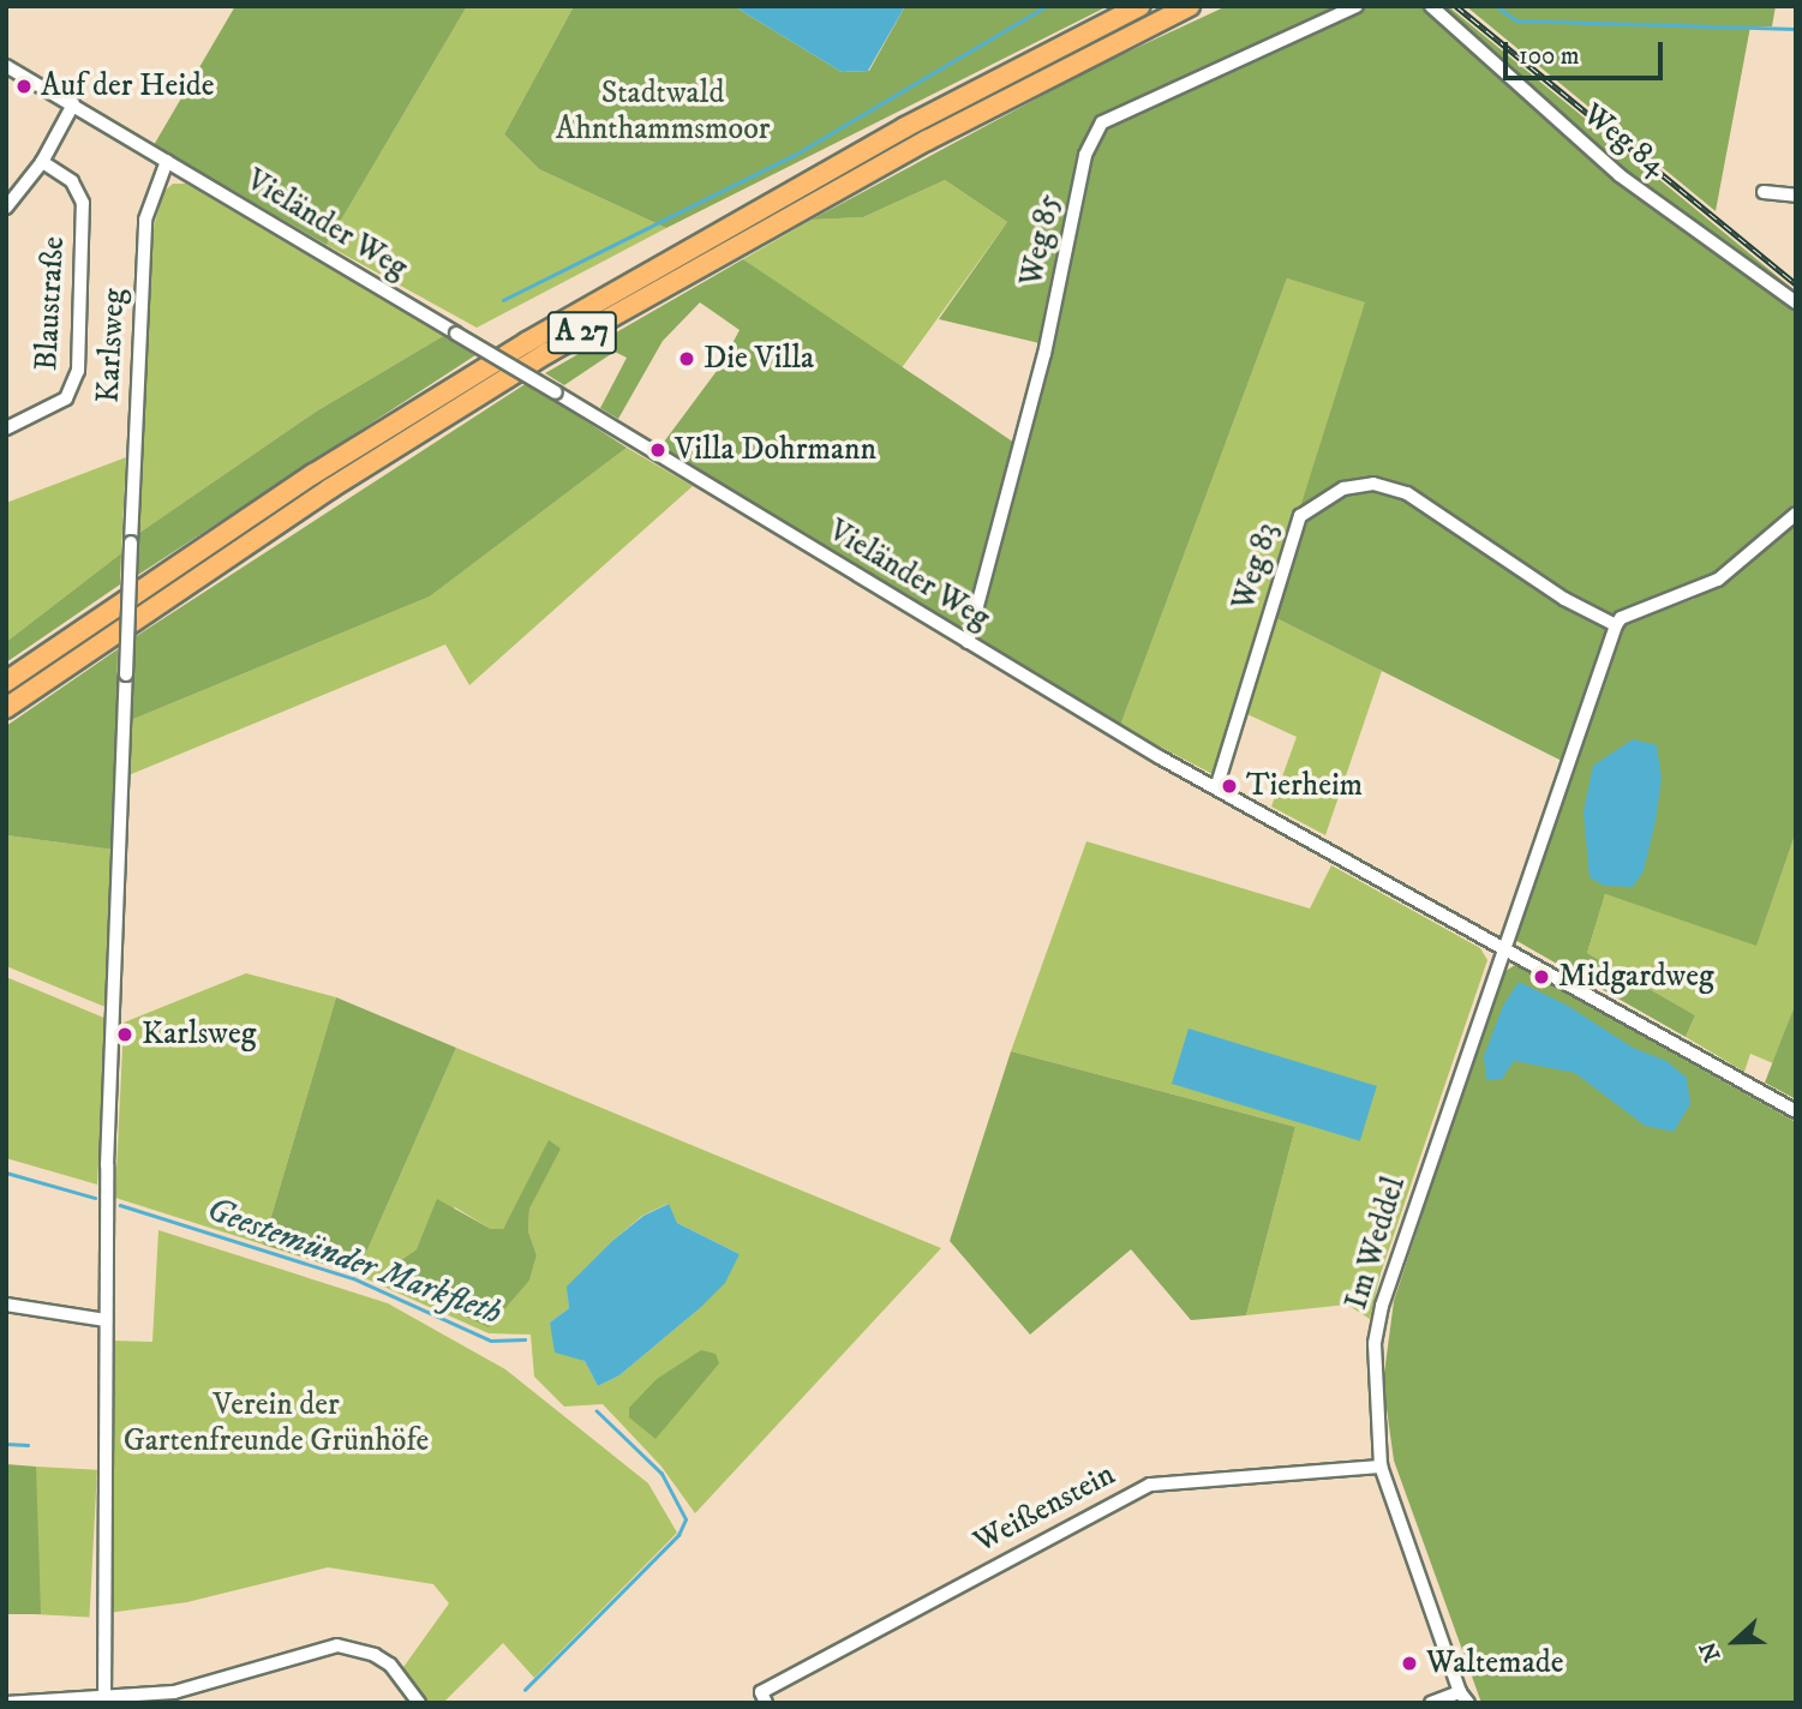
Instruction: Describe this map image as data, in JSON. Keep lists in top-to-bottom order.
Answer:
{
  "streets": {
    "highway": ["A 27"],
    "street": [
      "Weg 84",
      "Vieländer Weg",
      "Weg 85",
      "Blaustraße",
      "Karlsweg",
      "Weg 83",
      "Im Weddel",
      "Weißenstein"
    ]
  },
  "crossings": [
    ["Vieländer Weg", "Weg 85"],
    ["Vieländer Weg", "Karlsweg"],
    ["Vieländer Weg", "Weg 83"],
    ["Vieländer Weg", "Im Weddel"],
    ["Im Weddel", "Weißenstein"]
  ],
  "water": ["Geestemünder Markfleth"],
  "parks": ["Stadtwald Ahnthammsmoor", "Verein der Gartenfreunde Grünhöfe"],
  "places": [
    "Auf der Heide",
    "Die Villa",
    "Villa Dohrmann",
    "Tierheim",
    "Midgardweg",
    "Karlsweg",
    "Waltemade"
  ],
  "scale_bar": "100 m",
  "north": "left"
}
